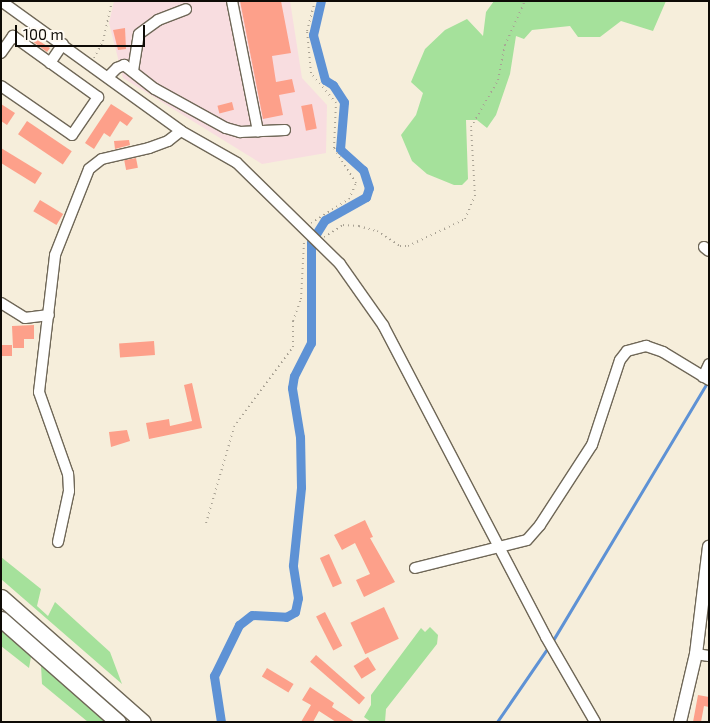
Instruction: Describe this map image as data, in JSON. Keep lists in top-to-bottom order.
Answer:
{
  "scale_bar": "100 m"
}
